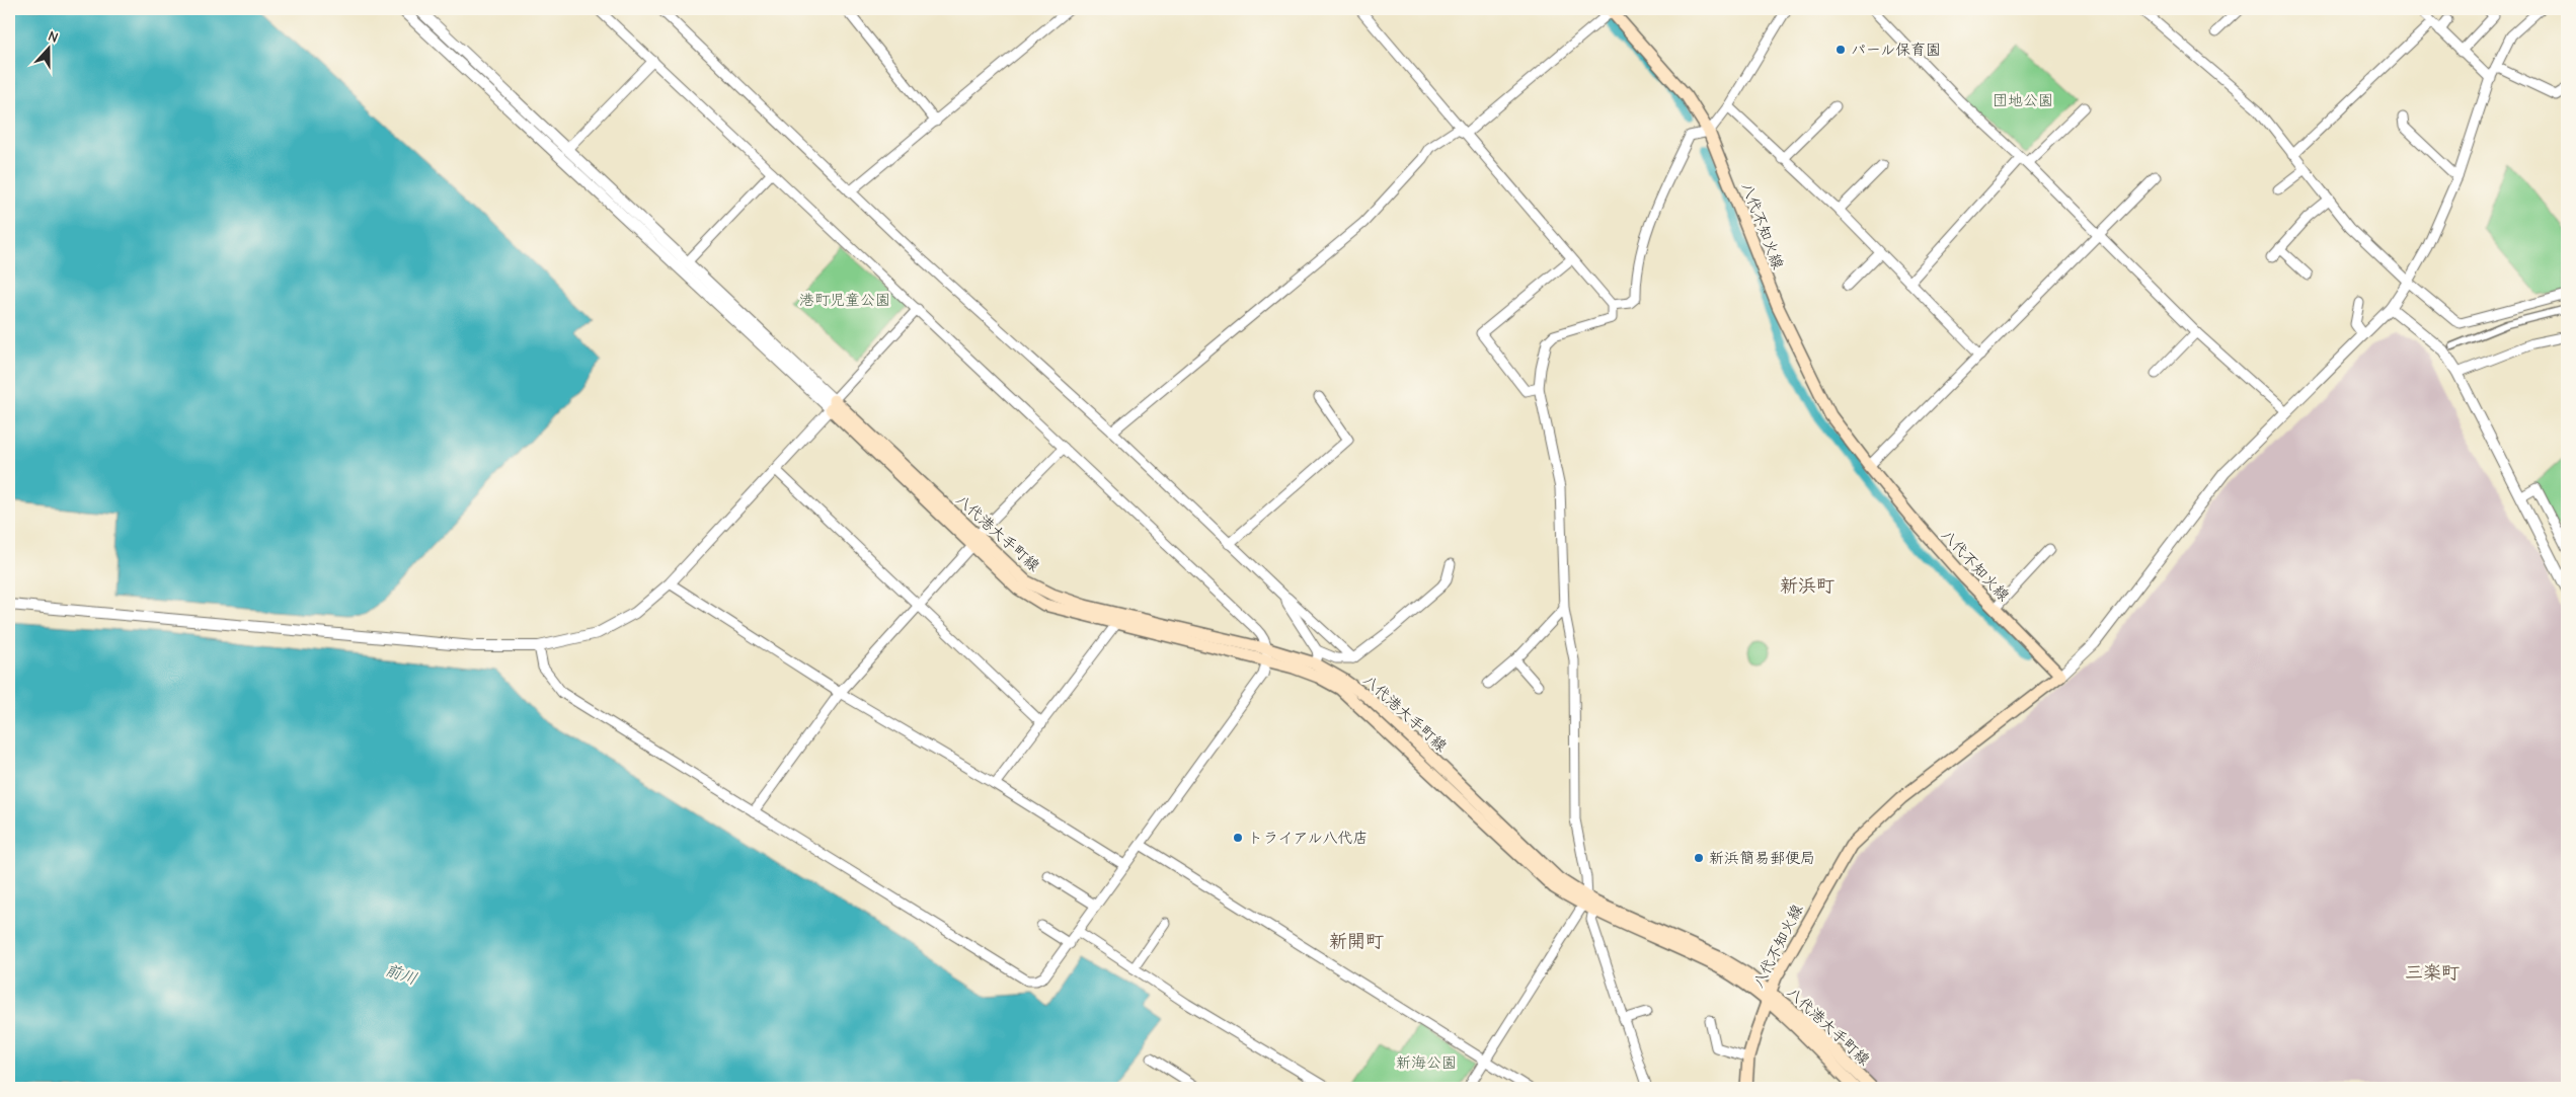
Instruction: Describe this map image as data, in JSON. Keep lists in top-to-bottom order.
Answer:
{
  "streets": {
    "main road": ["八代不知火線", "八代港大手町線"]
  },
  "crossings": [
    ["八代不知火線", "八代港大手町線"]
  ],
  "districts": ["新浜町", "新開町", "三楽町"],
  "water": ["前川"],
  "parks": ["団地公園", "港町児童公園", "新海公園"],
  "places": ["パール保育園", "トライアル八代店", "新浜簡易郵便局"],
  "north": "top"
}
